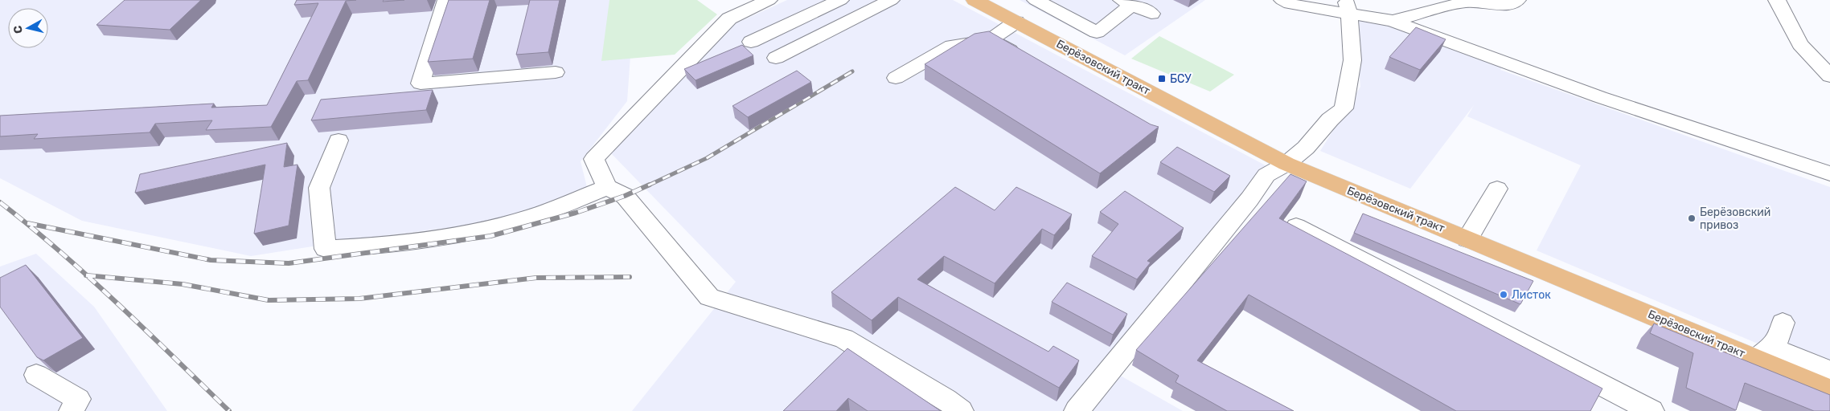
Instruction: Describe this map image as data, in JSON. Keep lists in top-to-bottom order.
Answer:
{
  "streets": {
    "main road": ["Берёзовский тракт"]
  },
  "places": {
    "transit": ["БСУ"],
    "other": ["Берёзовский привоз", "Листок"]
  },
  "north": "left"
}
